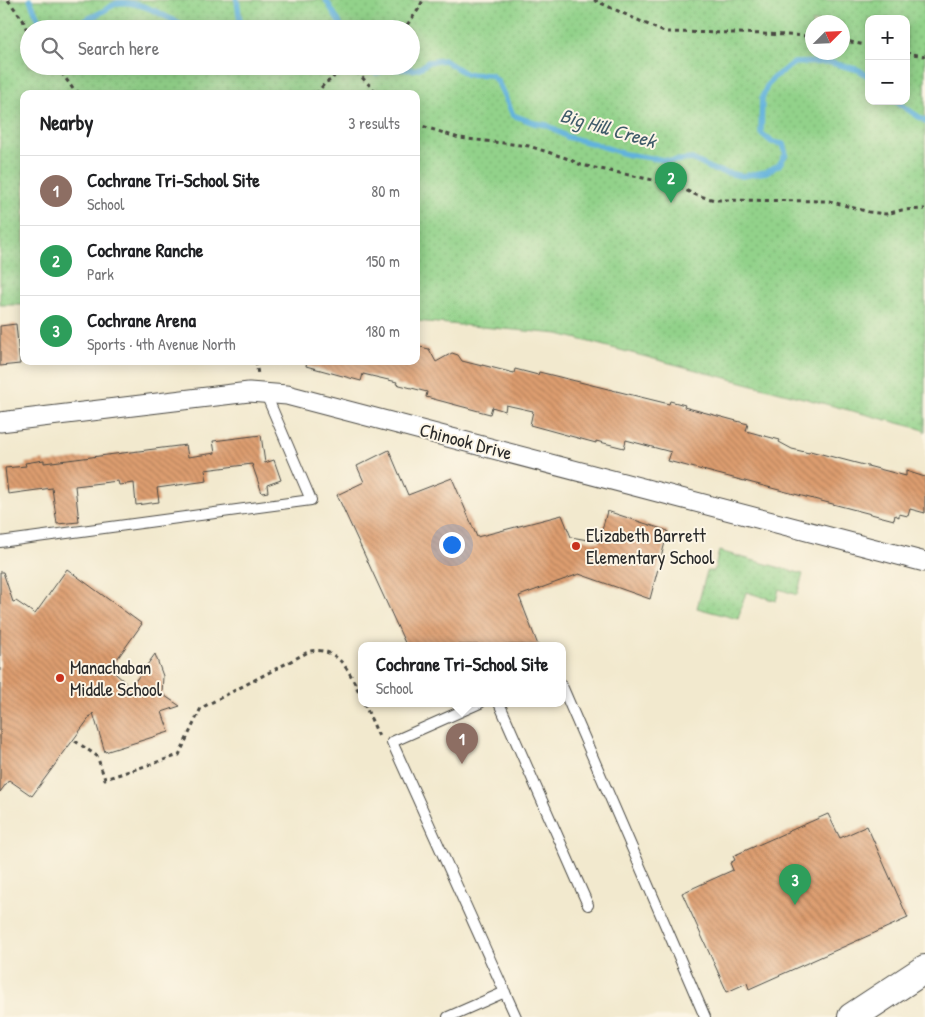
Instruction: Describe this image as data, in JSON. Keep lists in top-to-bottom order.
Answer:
{
  "streets": {
    "street": ["Chinook Drive"]
  },
  "water": ["Big Hill Creek"],
  "places": ["Elizabeth Barrett Elementary School", "Manachaban Middle School"],
  "north": "top right",
  "page": {
    "map_buttons": ["+", "−"],
    "search": "Search here",
    "heading": ["Nearby", "3 results"],
    "list": [
      {
        "mark": "1",
        "name": "Cochrane Tri-School Site",
        "note": "School",
        "value": "80 m"
      },
      {
        "mark": "2",
        "name": "Cochrane Ranche",
        "note": "Park",
        "value": "150 m"
      },
      {
        "mark": "3",
        "name": "Cochrane Arena",
        "note": "Sports · 4th Avenue North",
        "value": "180 m"
      }
    ],
    "pins": ["2", "1", "3"],
    "popup": ["Cochrane Tri-School Site", "School"]
  }
}
